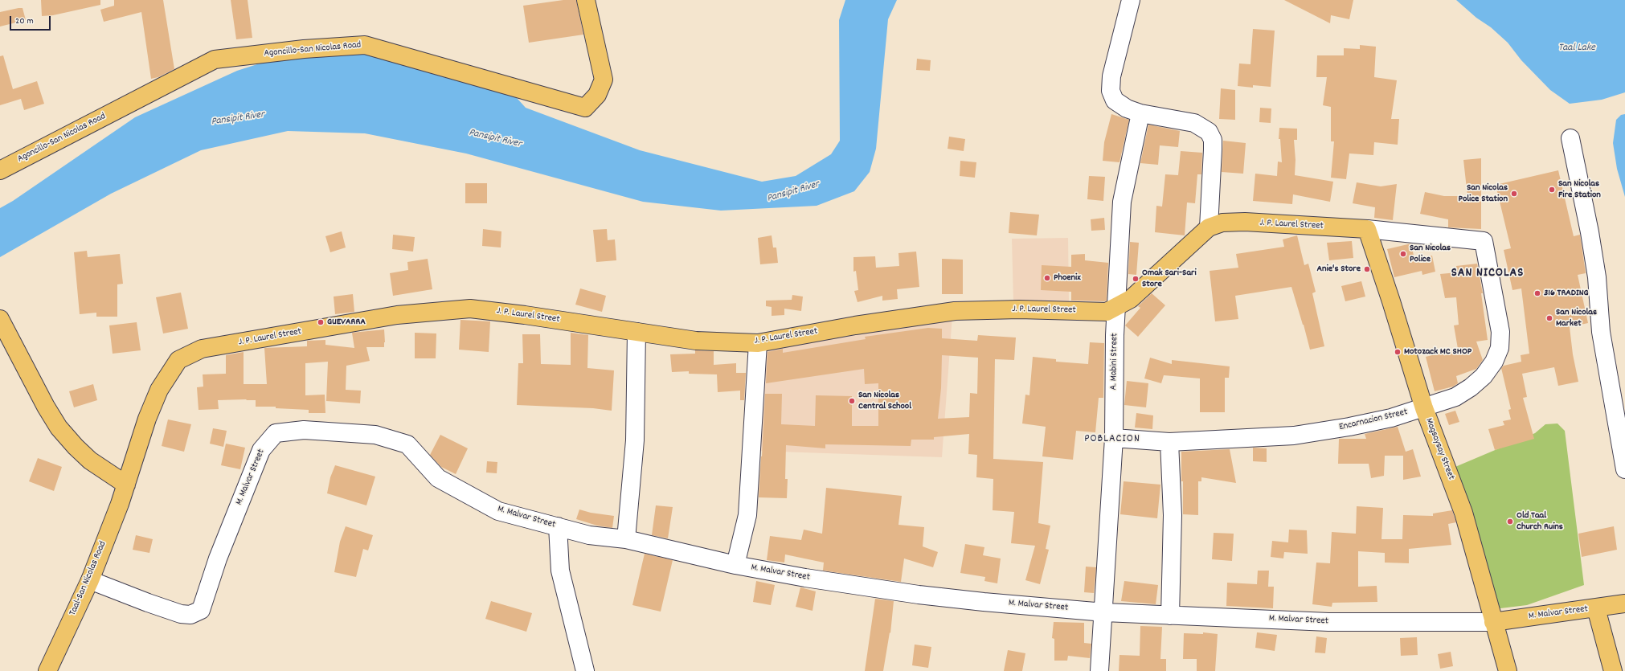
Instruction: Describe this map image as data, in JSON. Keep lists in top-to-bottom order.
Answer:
{
  "streets": {
    "main road": [
      "Agoncillo-San Nicolas Road",
      "J. P. Laurel Street",
      "Magsaysay Street",
      "M. Malvar Street",
      "Taal-San Nicolas Road"
    ],
    "street": ["A. Mabini Street", "Encarnacion Street"]
  },
  "crossings": [
    ["J. P. Laurel Street", "A. Mabini Street"],
    ["J. P. Laurel Street", "Encarnacion Street"],
    ["J. P. Laurel Street", "Magsaysay Street"],
    ["J. P. Laurel Street", "Taal-San Nicolas Road"],
    ["A. Mabini Street", "Encarnacion Street"],
    ["A. Mabini Street", "M. Malvar Street"],
    ["Encarnacion Street", "Magsaysay Street"],
    ["Magsaysay Street", "M. Malvar Street"],
    ["M. Malvar Street", "Taal-San Nicolas Road"]
  ],
  "districts": ["SAN NICOLAS", "POBLACION"],
  "water": ["Taal Lake", "Pansipit River"],
  "places": [
    "San Nicolas Fire Station",
    "San Nicolas Police Station",
    "San Nicolas Police",
    "Anie's Store",
    "Phoenix",
    "Omak Sari-Sari Store",
    "316 TRADING",
    "San Nicolas Market",
    "GUEVARRA",
    "Motozack MC SHOP",
    "San Nicolas Central School",
    "Old Taal Church Ruins"
  ],
  "scale_bar": "20 m"
}
